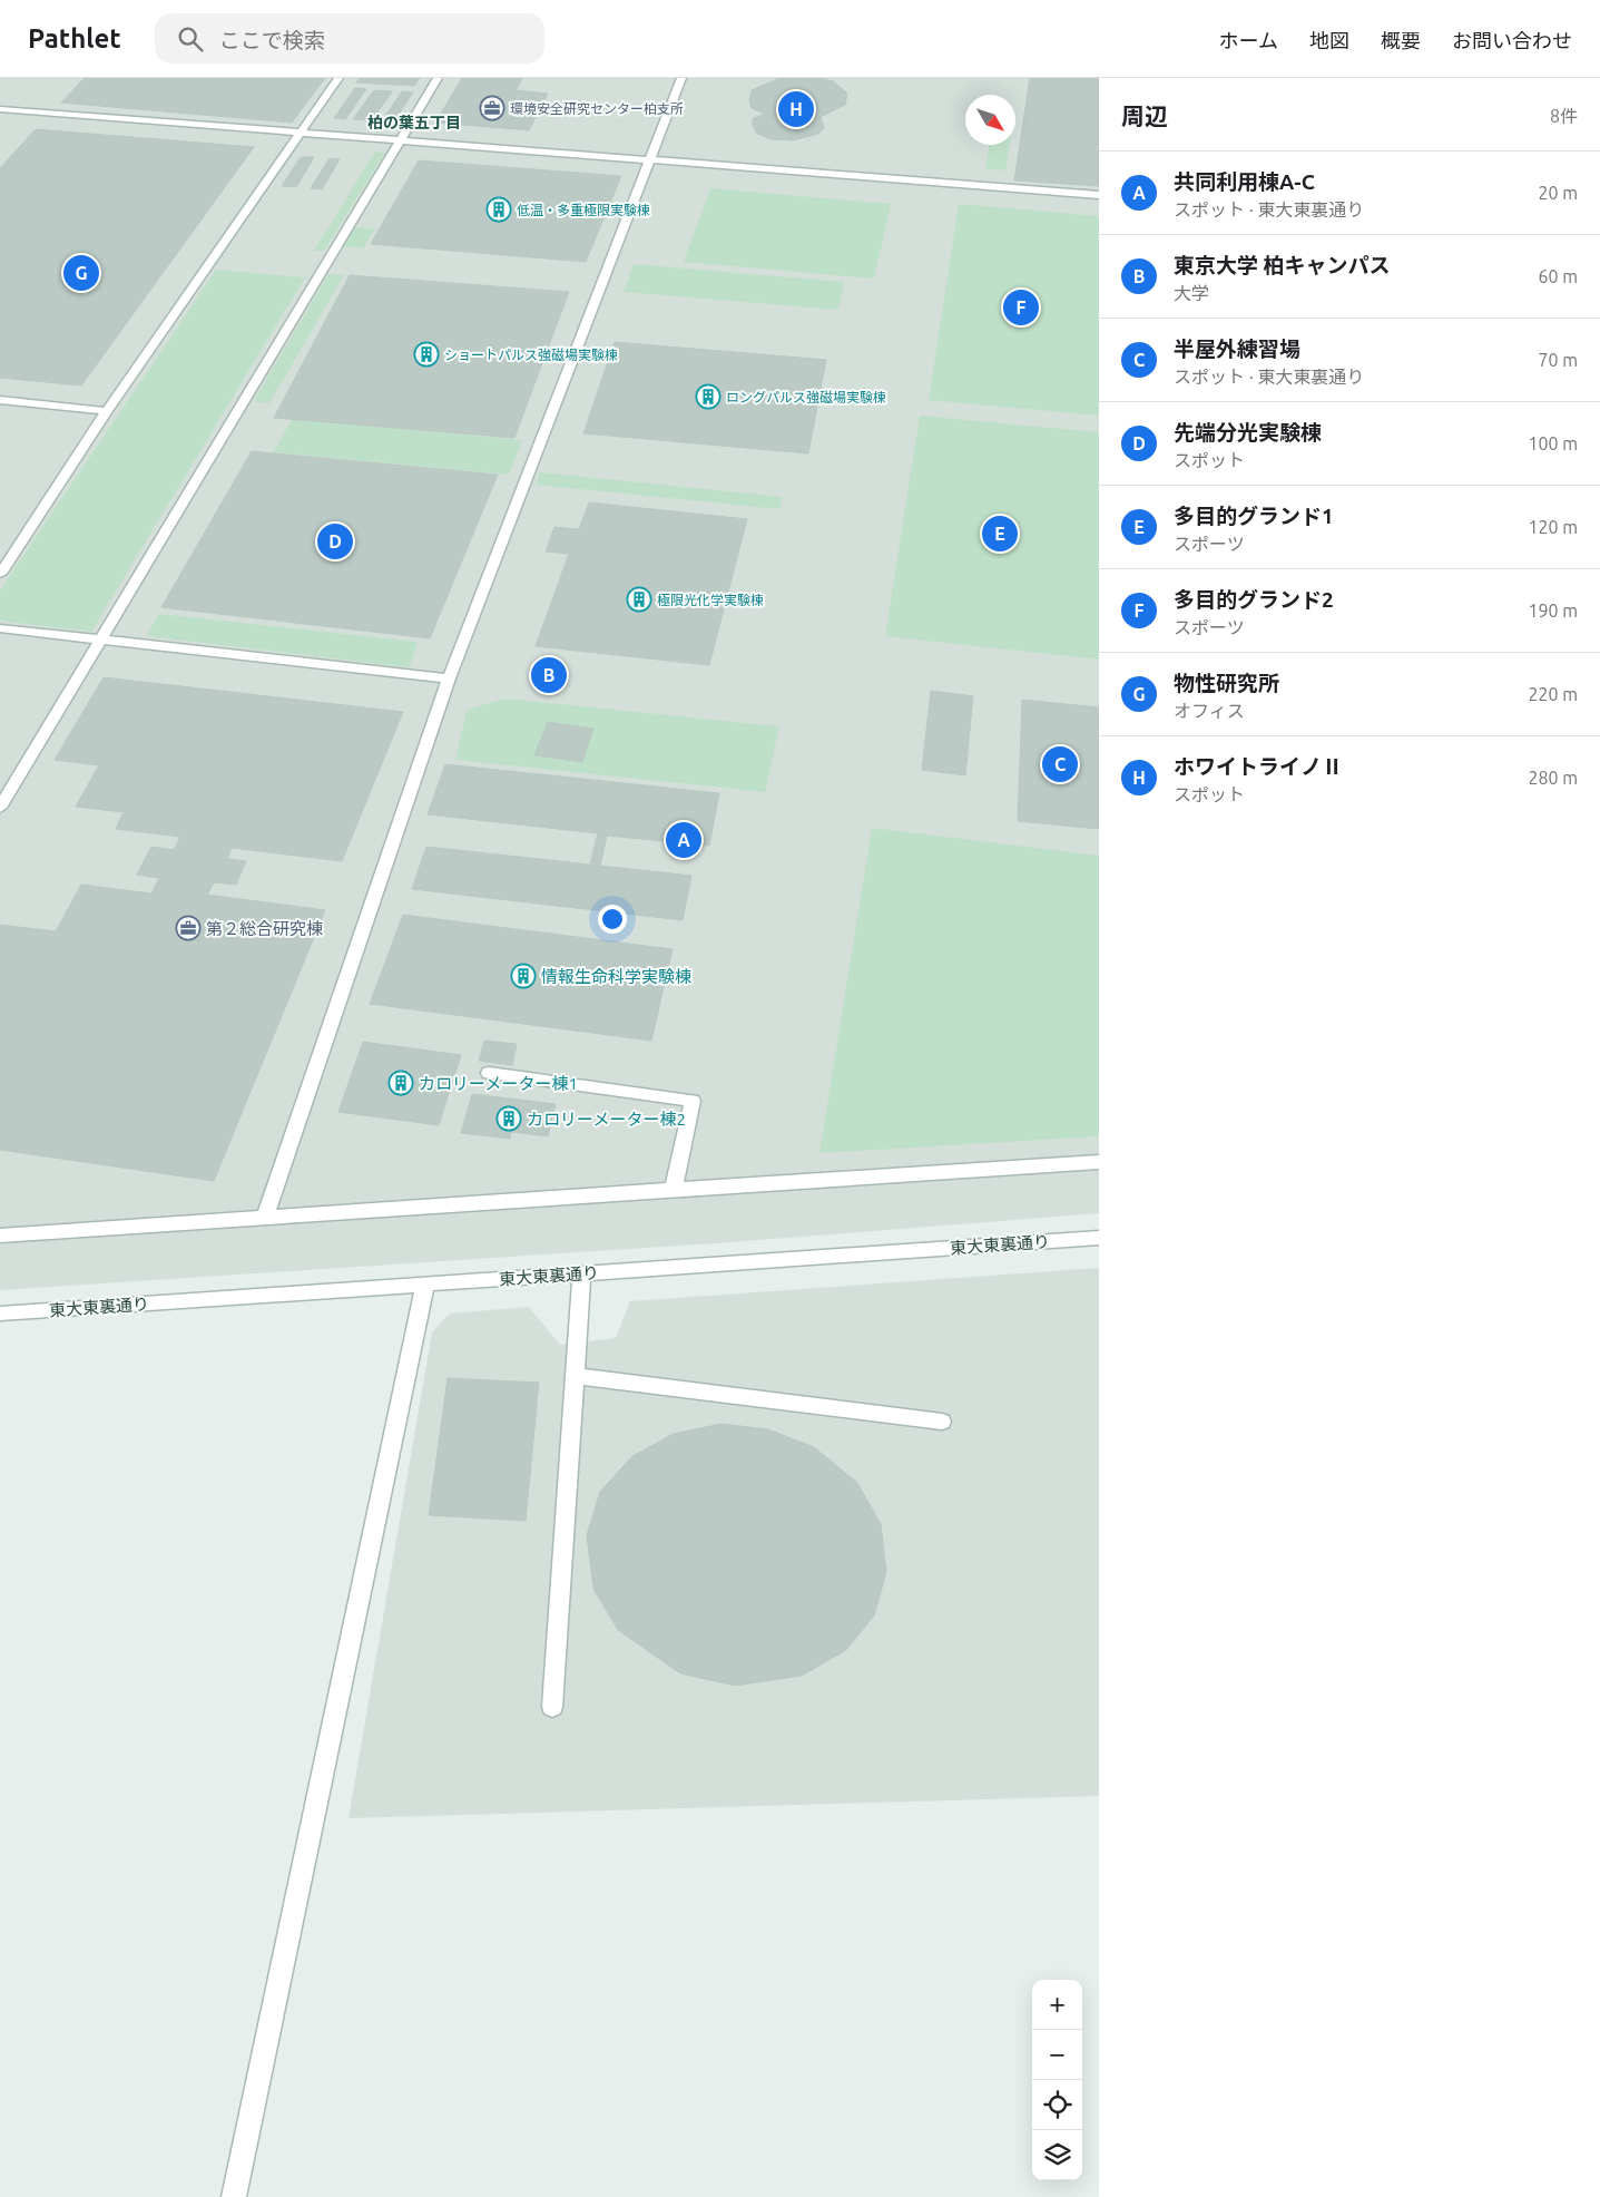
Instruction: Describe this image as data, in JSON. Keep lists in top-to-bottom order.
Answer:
{
  "streets": {
    "street": ["東大東裏通り"]
  },
  "districts": ["柏の葉五丁目"],
  "places": {
    "office": ["環境安全研究センター柏支所", "第２総合研究棟"],
    "building": [
      "低温・多重極限実験棟",
      "ショートパルス強磁場実験棟",
      "ロングパルス強磁場実験棟",
      "極限光化学実験棟",
      "情報生命科学実験棟",
      "カロリーメーター棟1",
      "カロリーメーター棟2"
    ]
  },
  "north": "bottom right",
  "page": {
    "header": "Pathlet",
    "search": "ここで検索",
    "nav": [
      "ホーム",
      "地図",
      "概要",
      "お問い合わせ"
    ],
    "heading": ["周辺", "8件"],
    "pins": [
      "H",
      "G",
      "F",
      "E",
      "D",
      "B",
      "C",
      "A"
    ],
    "list": [
      {
        "mark": "A",
        "name": "共同利用棟A-C",
        "note": "スポット · 東大東裏通り",
        "value": "20 m"
      },
      {
        "mark": "B",
        "name": "東京大学 柏キャンパス",
        "note": "大学",
        "value": "60 m"
      },
      {
        "mark": "C",
        "name": "半屋外練習場",
        "note": "スポット · 東大東裏通り",
        "value": "70 m"
      },
      {
        "mark": "D",
        "name": "先端分光実験棟",
        "note": "スポット",
        "value": "100 m"
      },
      {
        "mark": "E",
        "name": "多目的グランド1",
        "note": "スポーツ",
        "value": "120 m"
      },
      {
        "mark": "F",
        "name": "多目的グランド2",
        "note": "スポーツ",
        "value": "190 m"
      },
      {
        "mark": "G",
        "name": "物性研究所",
        "note": "オフィス",
        "value": "220 m"
      },
      {
        "mark": "H",
        "name": "ホワイトライノⅡ",
        "note": "スポット",
        "value": "280 m"
      }
    ],
    "map_buttons": ["+", "−"]
  }
}
